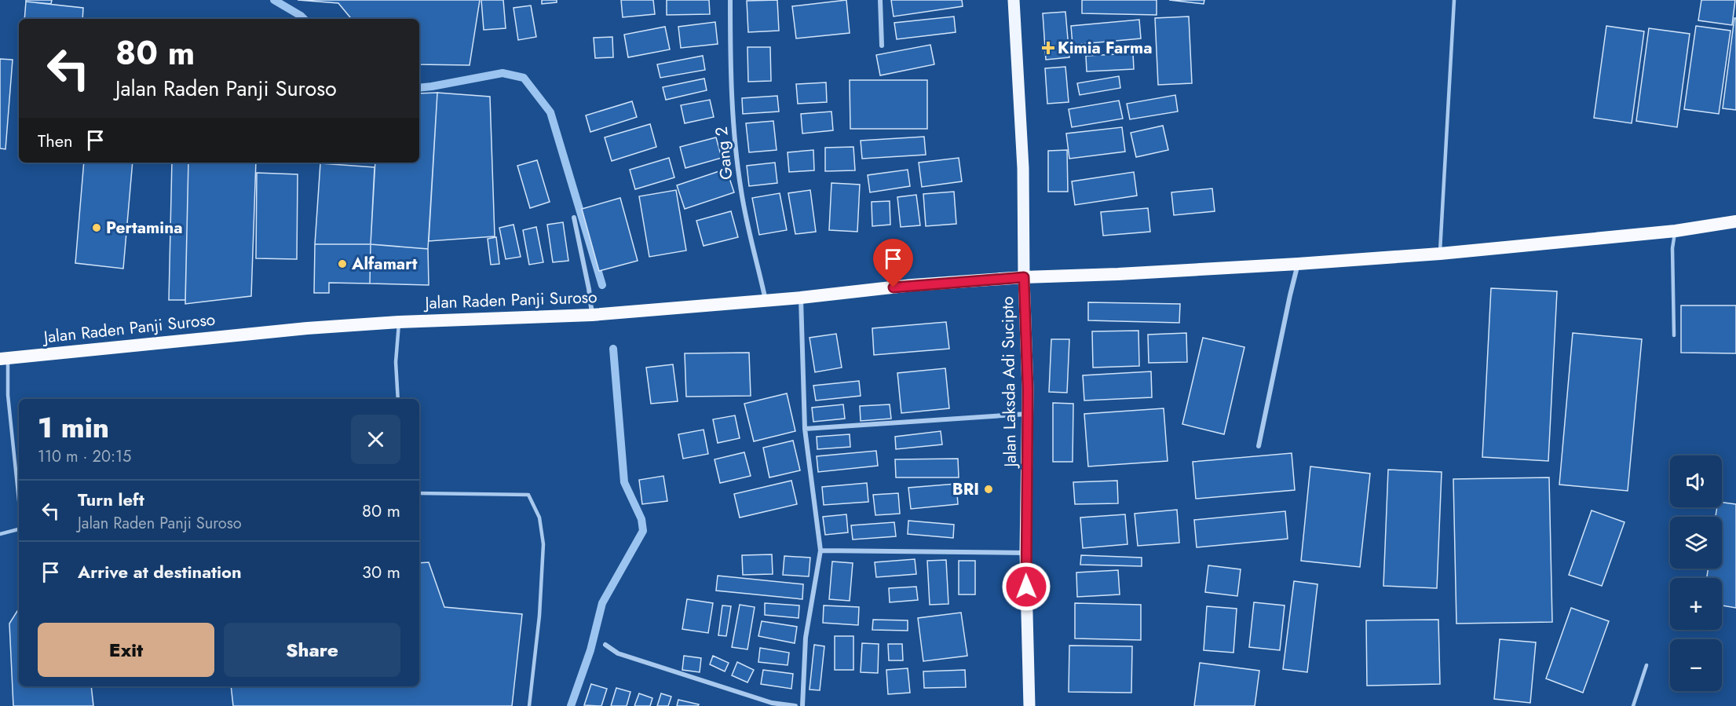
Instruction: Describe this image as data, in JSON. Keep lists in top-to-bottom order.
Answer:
{
  "streets": {
    "highway": ["Jalan Raden Panji Suroso"],
    "main road": ["Jalan Laksda Adi Sucipto"],
    "street": ["Gang 2"]
  },
  "crossings": [
    ["Gang 2", "Jalan Raden Panji Suroso"],
    ["Jalan Raden Panji Suroso", "Jalan Laksda Adi Sucipto"]
  ],
  "places": {
    "health": ["Kimia Farma"],
    "other": ["Pertamina", "Alfamart", "BRI"]
  },
  "page": {
    "turn": ["80 m", "Jalan Raden Panji Suroso"],
    "then": "Then",
    "heading": ["1 min", "110 m · 20:15"],
    "map_buttons": ["+", "−"],
    "list": [
      {
        "name": "Turn left",
        "note": "Jalan Raden Panji Suroso",
        "value": "80 m"
      },
      {
        "name": "Arrive at destination",
        "value": "30 m"
      }
    ],
    "buttons": ["Exit", "Share"]
  }
}
